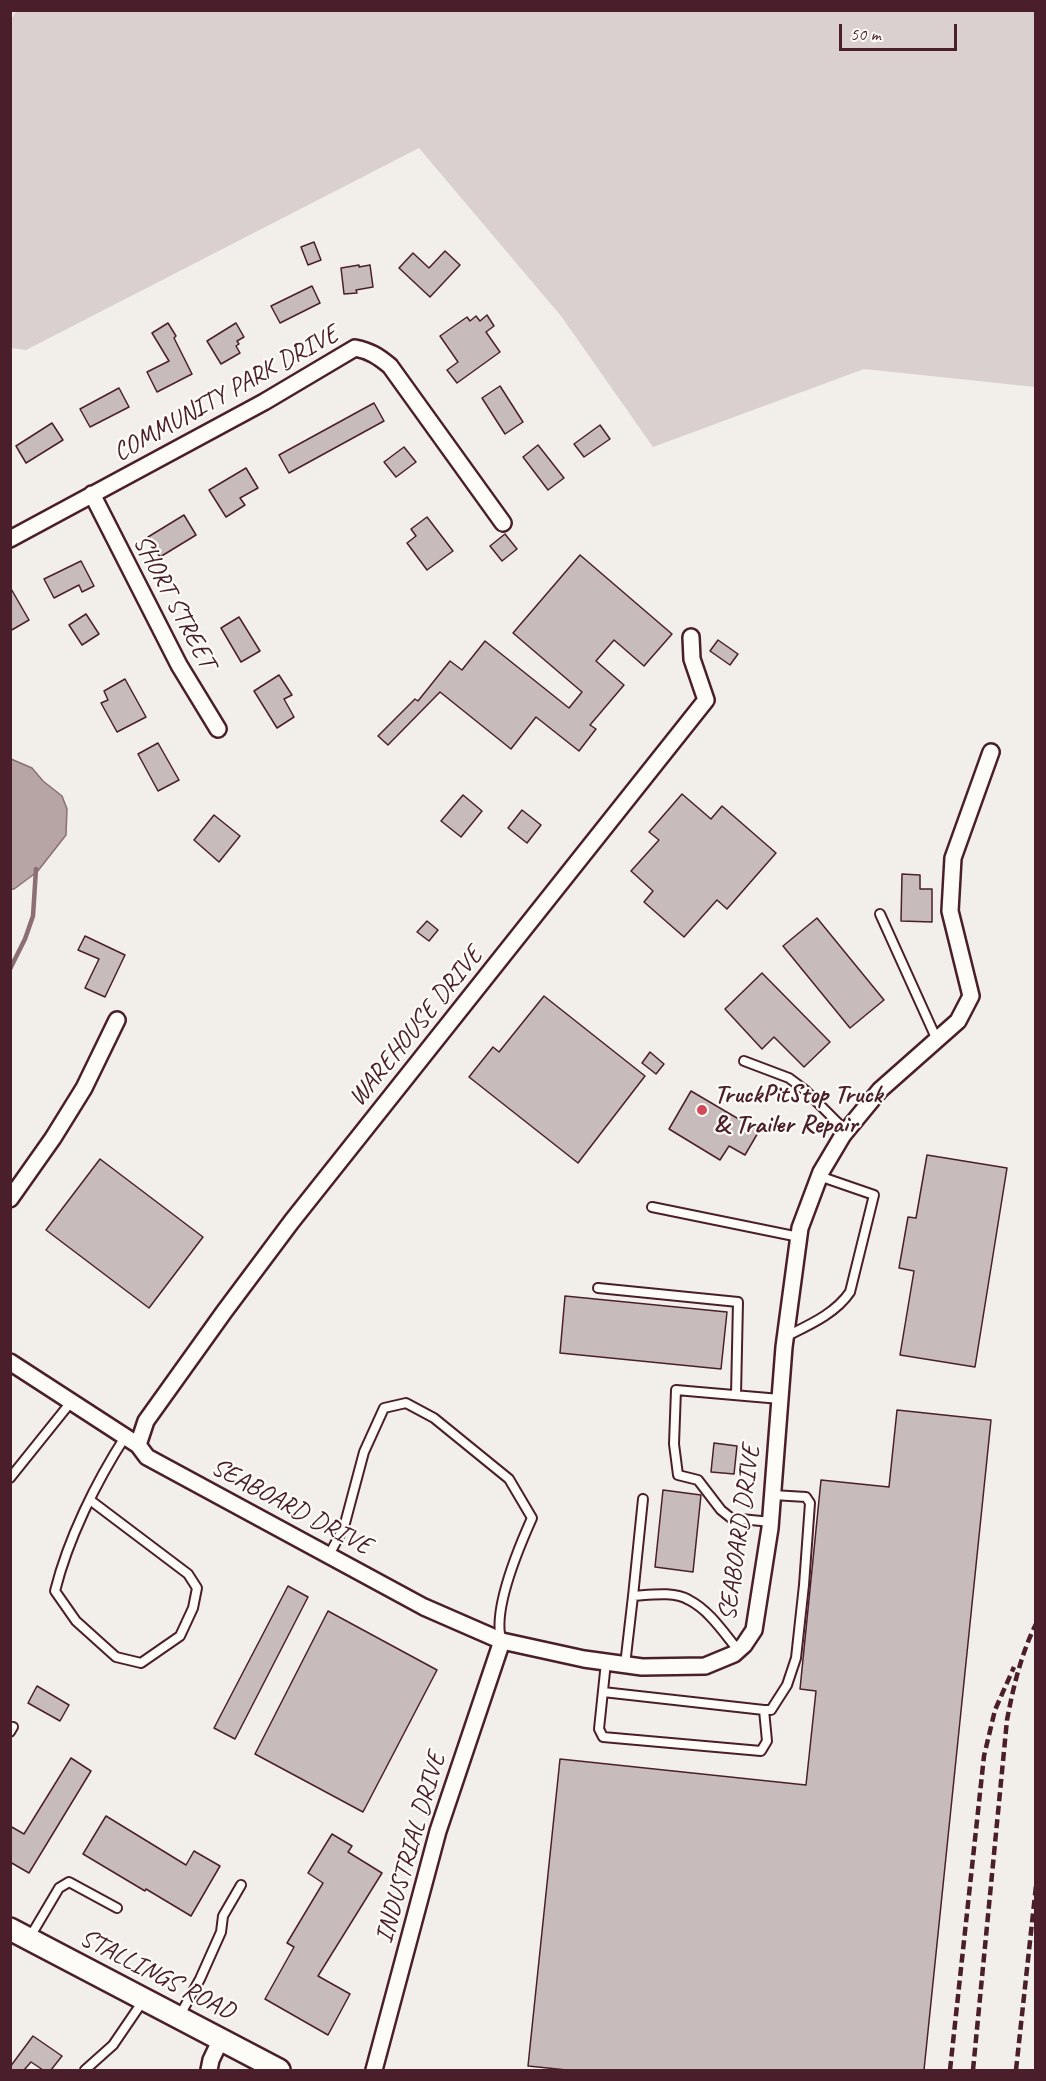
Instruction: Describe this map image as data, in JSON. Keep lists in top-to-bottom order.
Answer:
{
  "streets": {
    "main road": ["STALLINGS ROAD"],
    "street": [
      "COMMUNITY PARK DRIVE",
      "SHORT STREET",
      "WAREHOUSE DRIVE",
      "SEABOARD DRIVE",
      "INDUSTRIAL DRIVE"
    ]
  },
  "crossings": [
    ["COMMUNITY PARK DRIVE", "SHORT STREET"],
    ["WAREHOUSE DRIVE", "SEABOARD DRIVE"],
    ["SEABOARD DRIVE", "INDUSTRIAL DRIVE"]
  ],
  "places": ["TruckPitStop Truck & Trailer Repair"],
  "scale_bar": "50 m"
}
